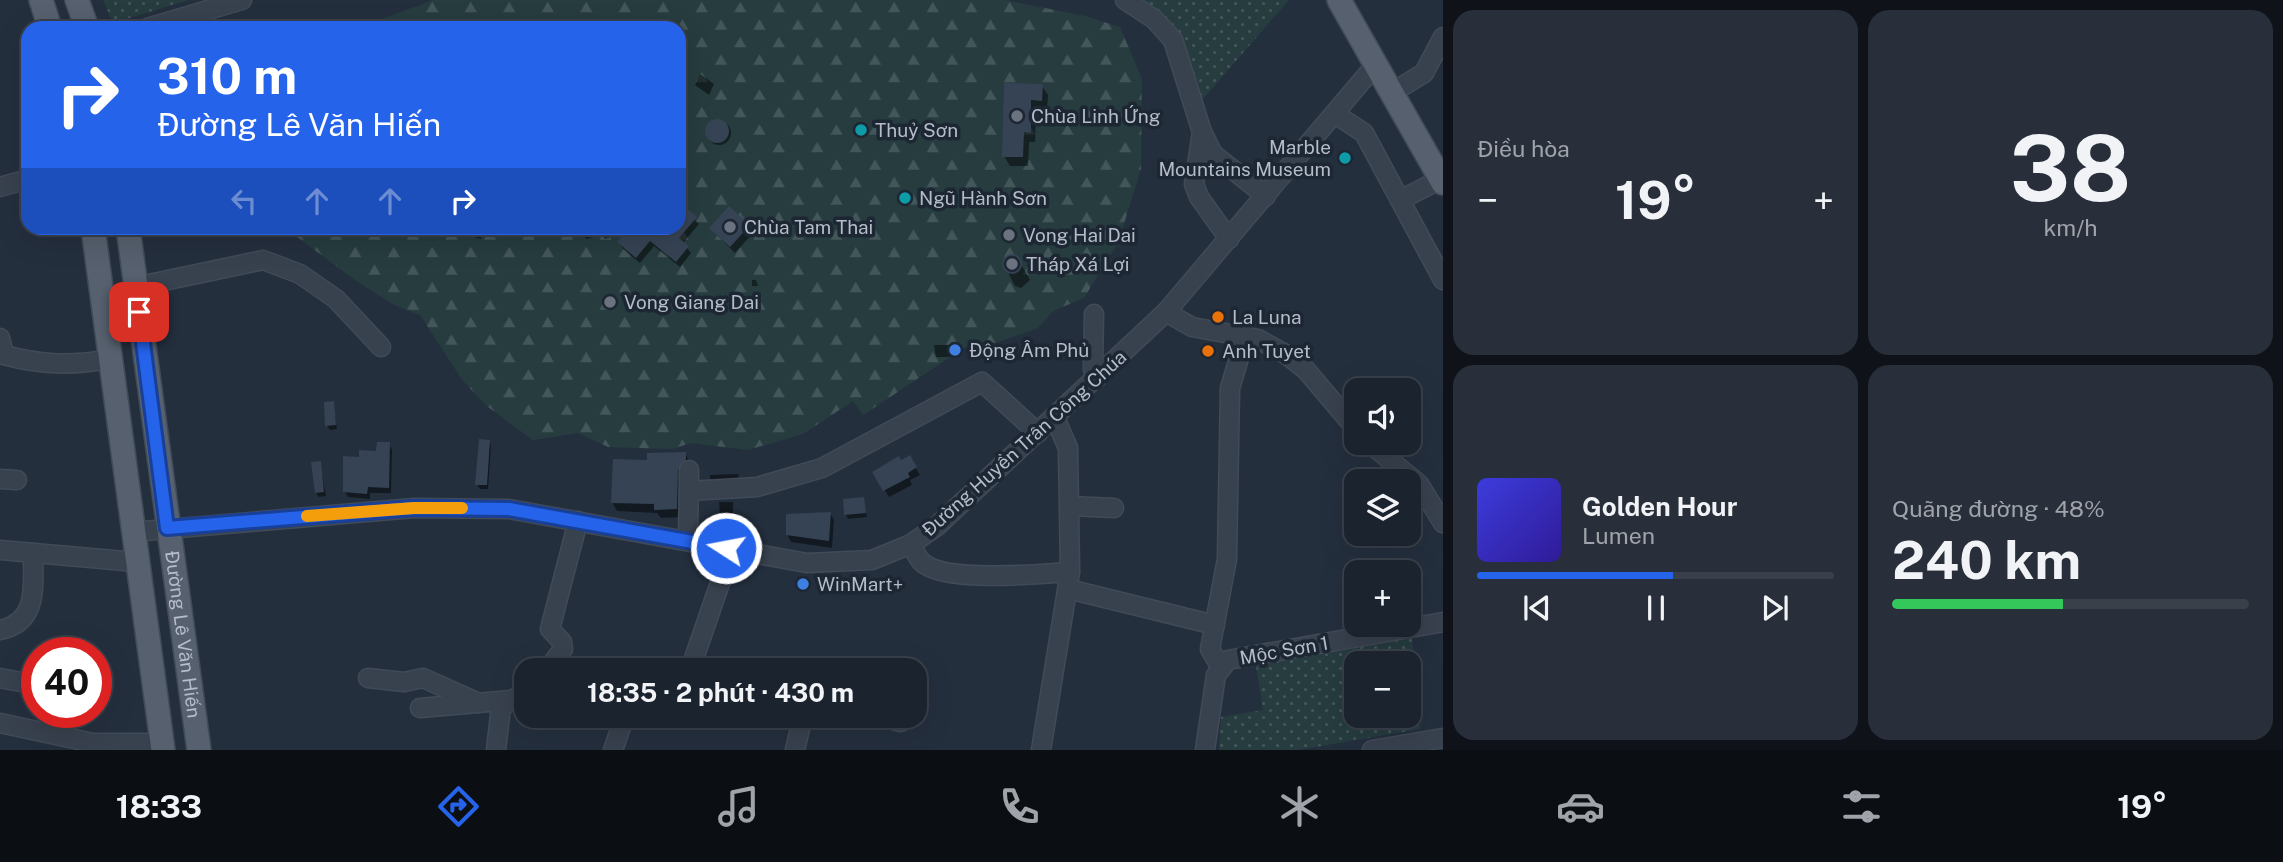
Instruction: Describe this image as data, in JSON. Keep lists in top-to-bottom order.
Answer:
{
  "streets": {
    "main road": ["Đường Lê Văn Hiến"],
    "street": ["Đường Huyền Trân Công Chúa", "Mộc Sơn 1"]
  },
  "crossings": [
    ["Đường Huyền Trân Công Chúa", "Đường Lê Văn Hiến"]
  ],
  "places": [
    "Chùa Linh Ứng",
    "Thuỷ Sơn",
    "Marble Mountains Museum",
    "Ngũ Hành Sơn",
    "Chùa Tam Thai",
    "Vong Hai Dai",
    "Tháp Xá Lợi",
    "Vong Giang Dai",
    "La Luna",
    "Động Âm Phủ",
    "Anh Tuyet",
    "WinMart+"
  ],
  "page": {
    "tile": [
      "Điều hòa",
      ["38", "km/h"],
      ["Quãng đường · 48%", "240 km"]
    ],
    "turn": ["310 m", "Đường Lê Văn Hiến"],
    "heat": ["−", "19°", "+"],
    "map_buttons": ["+", "−"],
    "song": ["Golden Hour", "Lumen"],
    "limit": "40",
    "trip": "18:35 · 2 phút · 430 m",
    "tabs": ["18:33", "19°"]
  }
}
